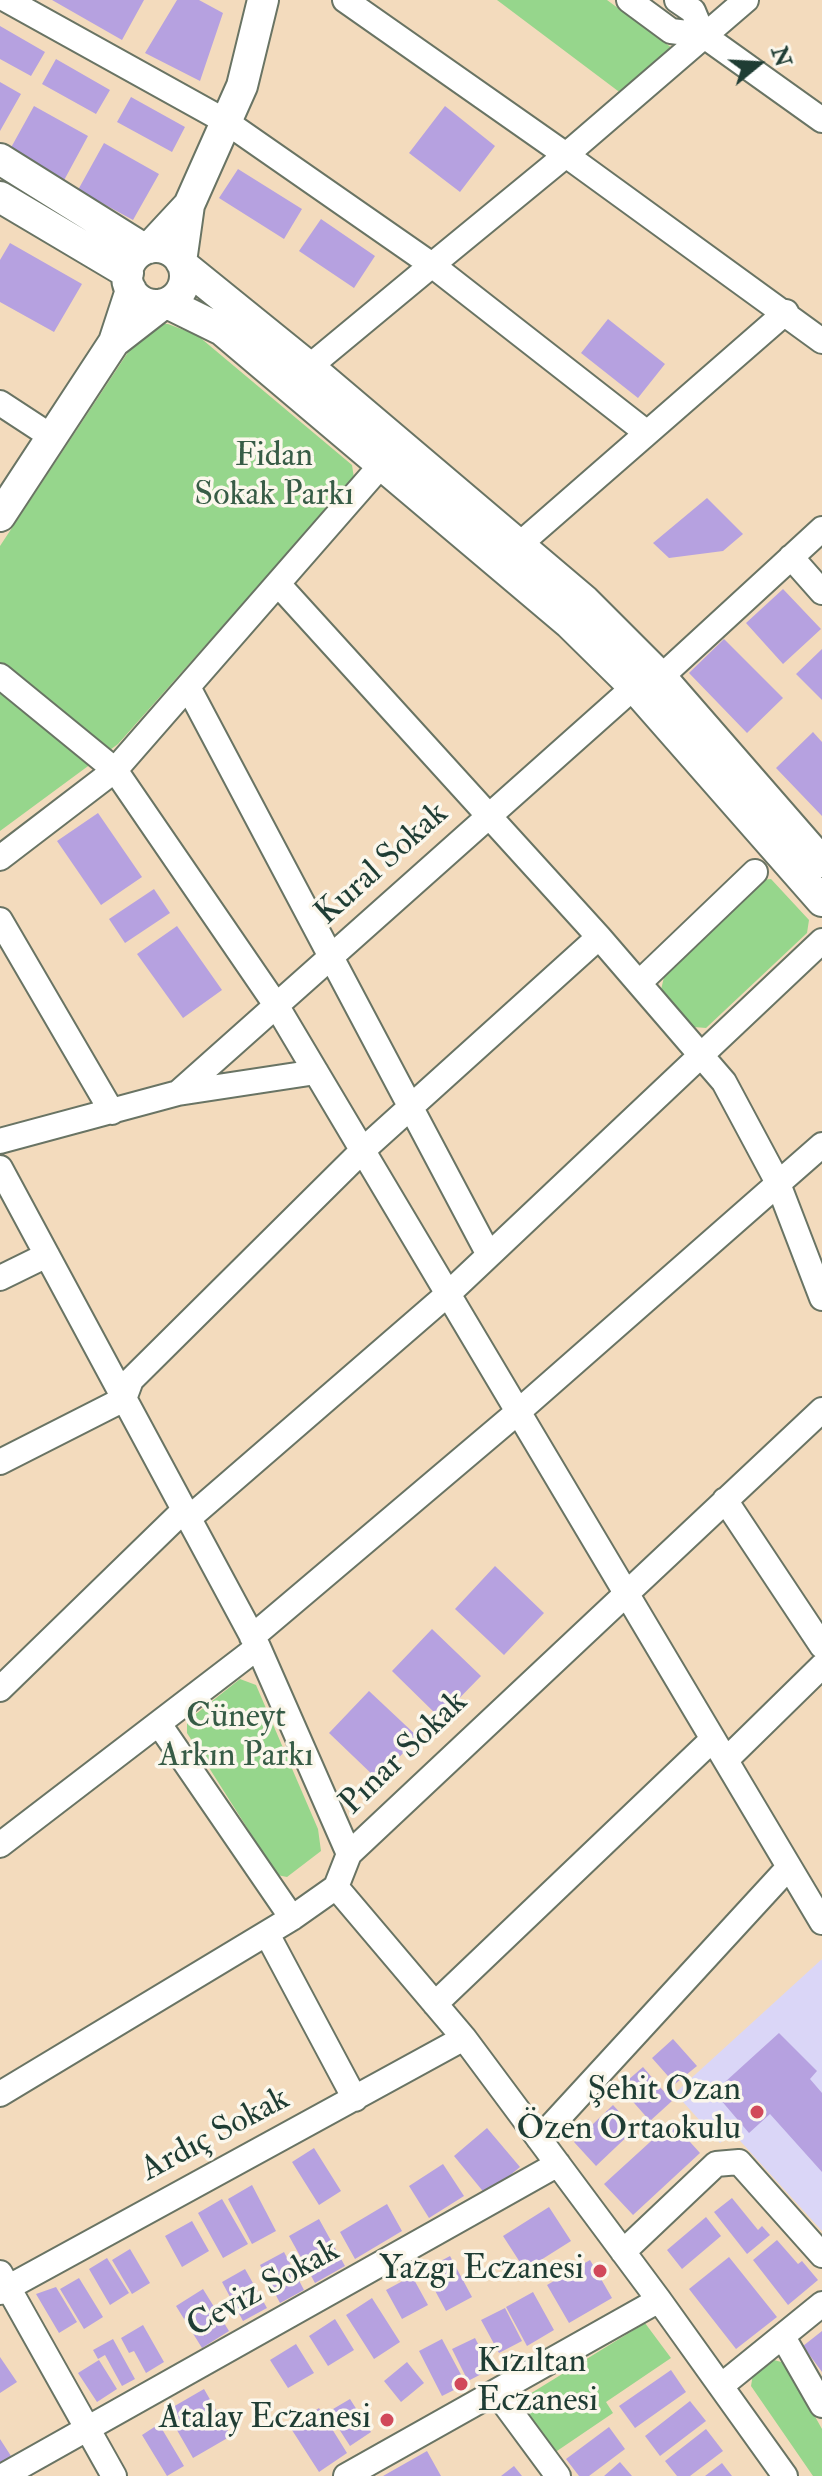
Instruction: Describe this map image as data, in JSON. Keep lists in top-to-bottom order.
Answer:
{
  "streets": {
    "street": [
      "Kural Sokak",
      "Pınar Sokak",
      "Ardıç Sokak",
      "Ceviz Sokak"
    ]
  },
  "parks": ["Fidan Sokak Parkı", "Cüneyt Arkın Parkı"],
  "places": [
    "Şehit Ozan Özen Ortaokulu",
    "Yazgı Eczanesi",
    "Kızıltan Eczanesi",
    "Atalay Eczanesi"
  ],
  "north": "right"
}
